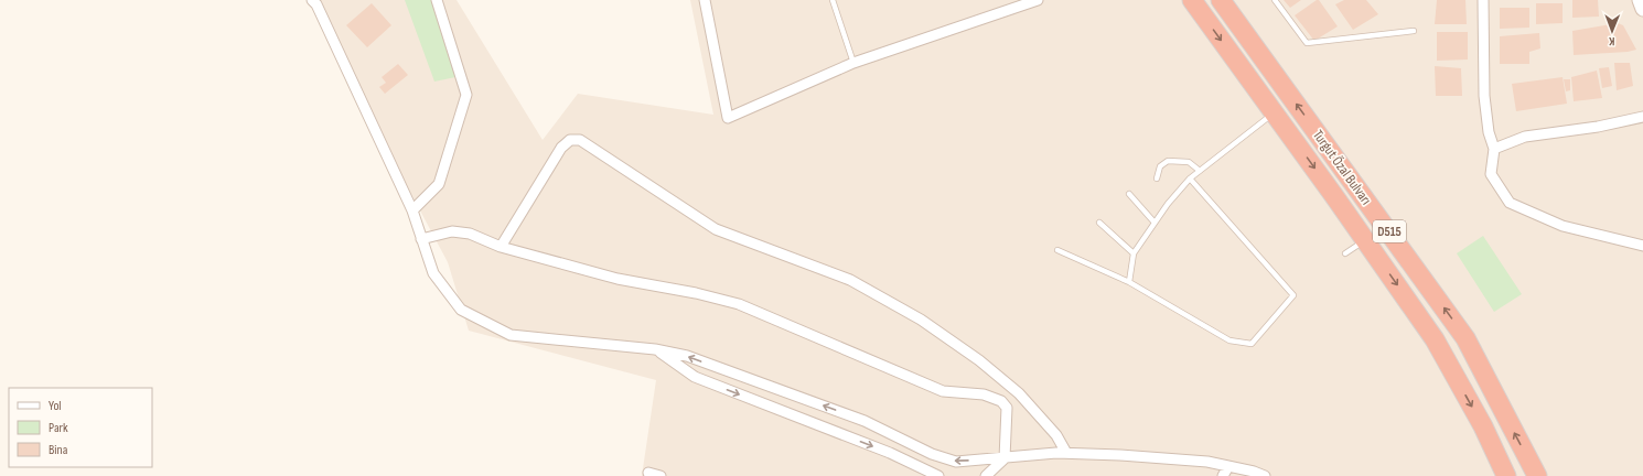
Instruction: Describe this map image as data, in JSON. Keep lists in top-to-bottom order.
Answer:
{
  "streets": {
    "highway": ["Turgut Özal Bulvarı", "D515"]
  },
  "legend": ["Yol", "Park", "Bina"],
  "north": "bottom"
}
